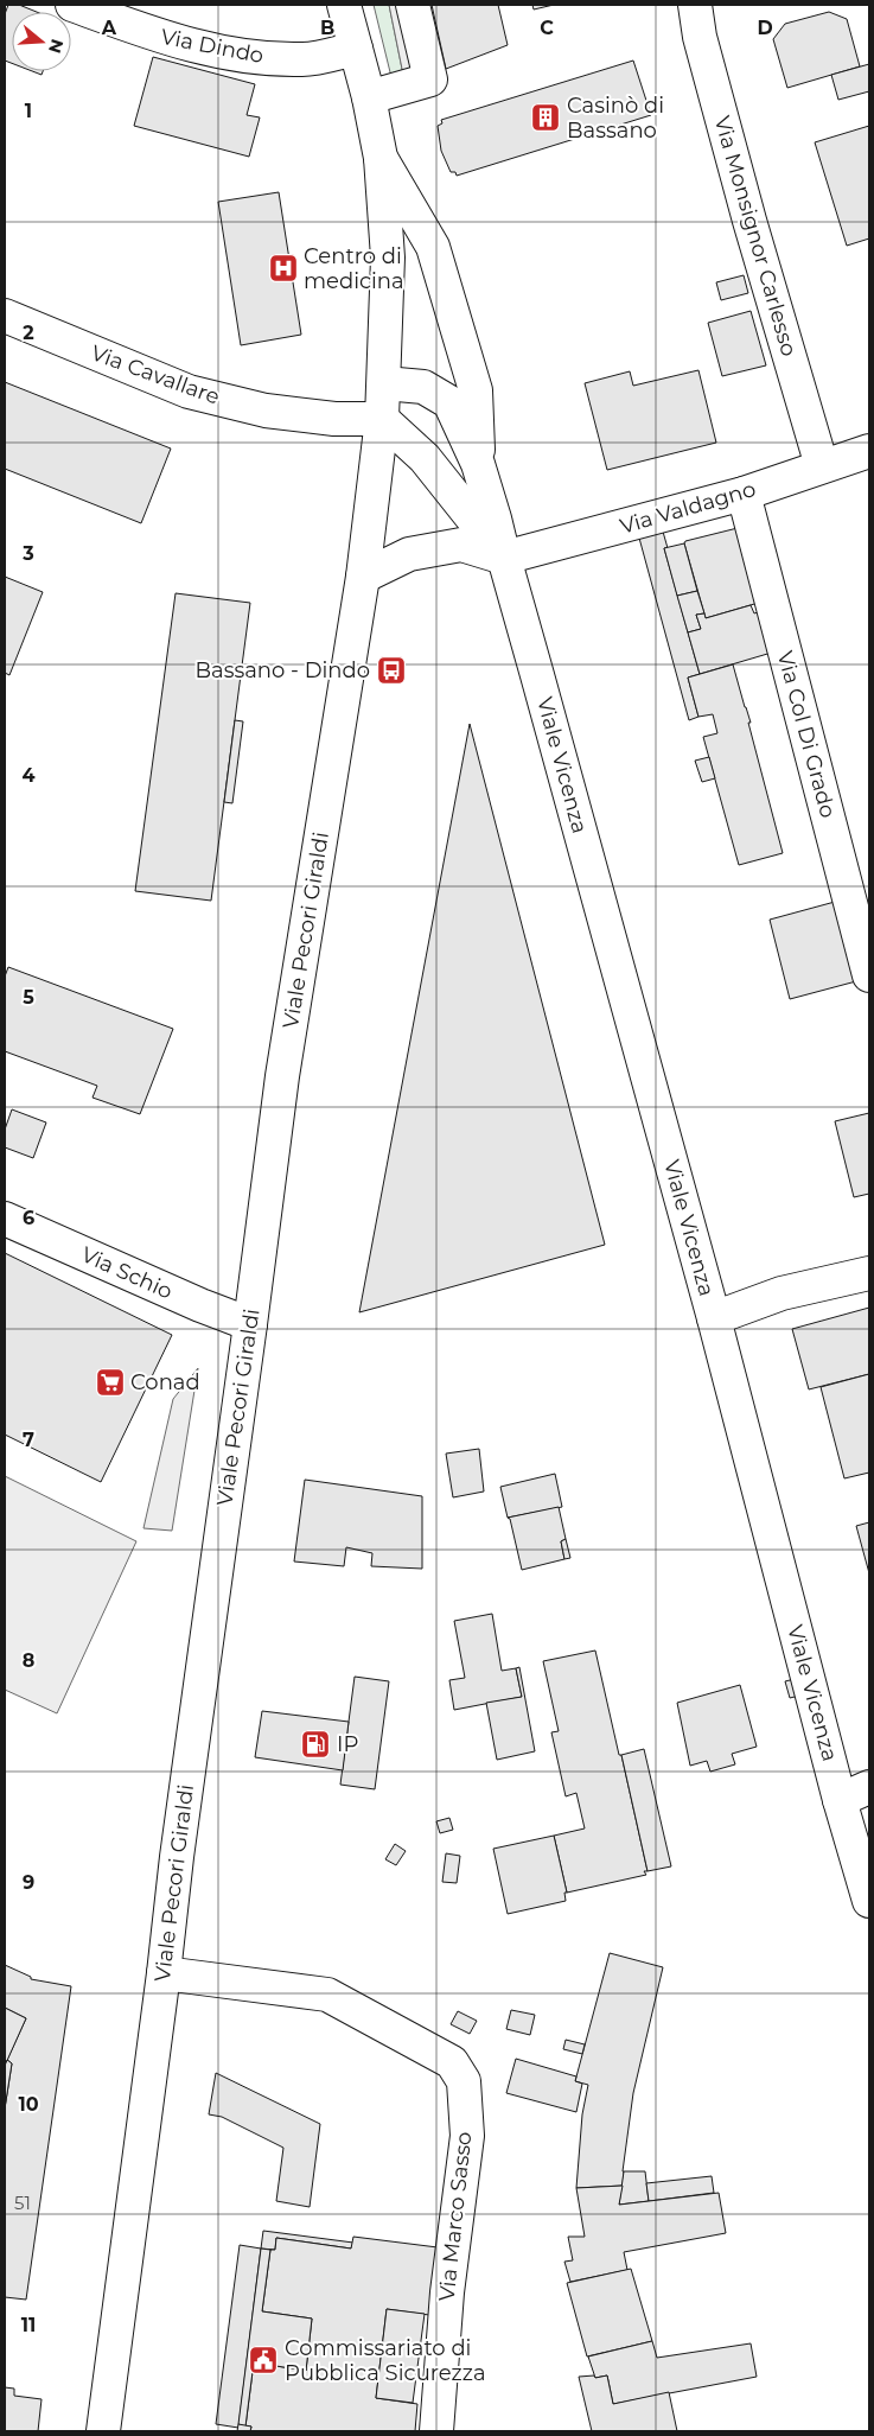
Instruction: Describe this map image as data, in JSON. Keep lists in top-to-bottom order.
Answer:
{
  "streets": {
    "street": [
      "Via Dindo",
      "Via Monsignor Carlesso",
      "Via Cavallare",
      "Via Valdagno",
      "Via Col Di Grado",
      "Viale Vicenza",
      "Viale Pecori Giraldi",
      "Via Schio",
      "Via Marco Sasso"
    ]
  },
  "crossings": [
    ["Via Monsignor Carlesso", "Via Valdagno"],
    ["Via Cavallare", "Viale Pecori Giraldi"],
    ["Via Valdagno", "Via Col Di Grado"],
    ["Via Valdagno", "Viale Vicenza"],
    ["Viale Pecori Giraldi", "Via Schio"],
    ["Viale Pecori Giraldi", "Via Marco Sasso"]
  ],
  "places": {
    "building": ["Casinò di Bassano"],
    "hospital": ["Centro di medicina"],
    "bus stop": ["Bassano - Dindo"],
    "supermarket": ["Conad"],
    "fuel station": ["IP"],
    "public building": ["Commissariato di Pubblica Sicurezza"]
  },
  "house_numbers": ["51"],
  "north": "right",
  "grid": {
    "columns": [
      "A",
      "B",
      "C",
      "D"
    ],
    "rows": [
      "1",
      "2",
      "3",
      "4",
      "5",
      "6",
      "7",
      "8",
      "9",
      "10",
      "11"
    ]
  }
}
